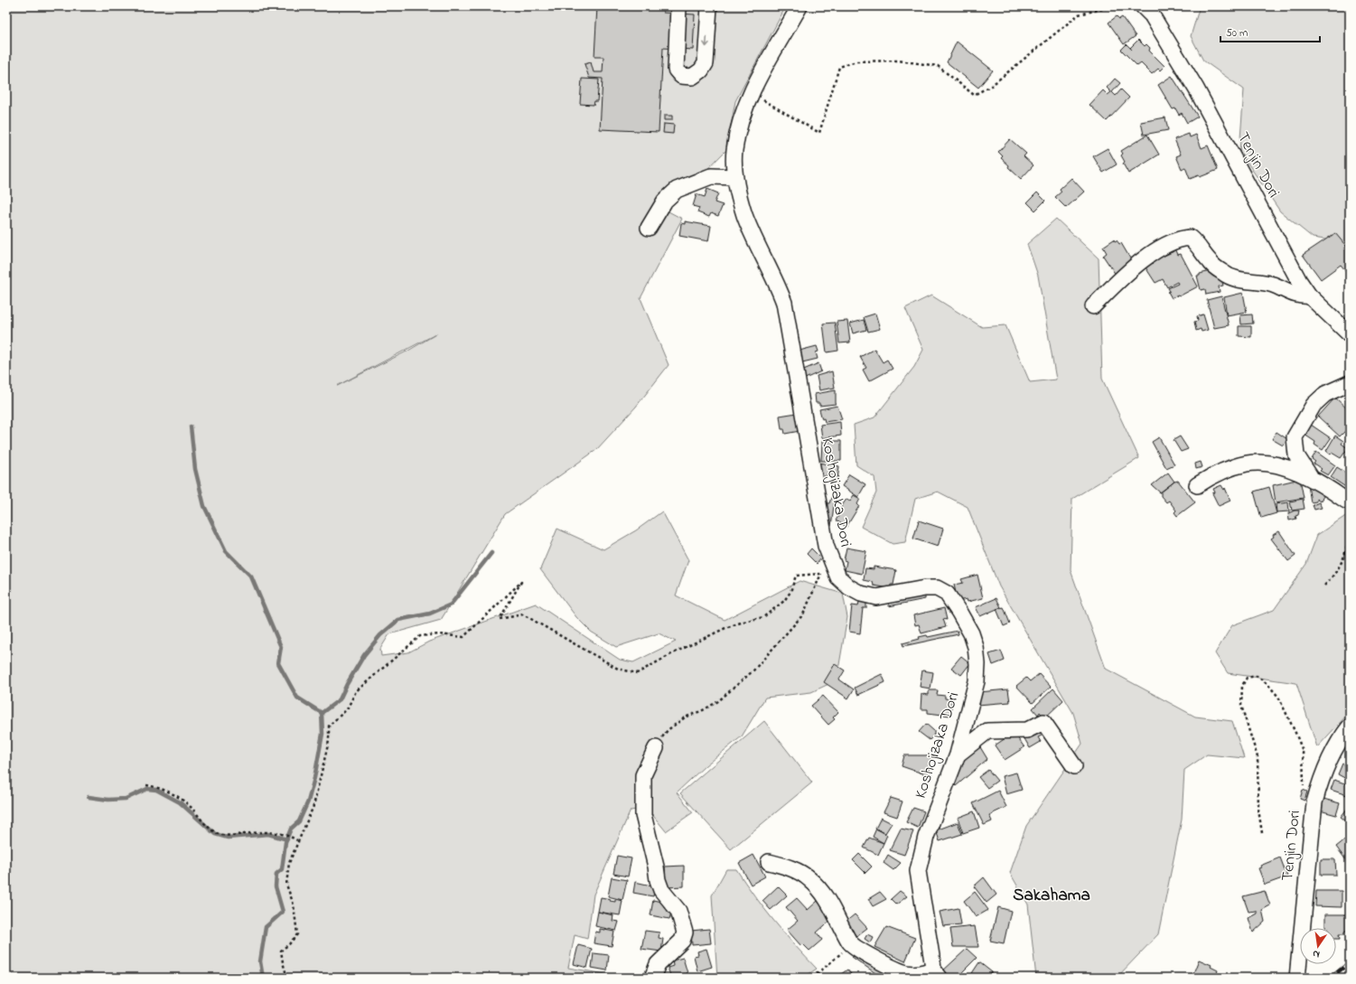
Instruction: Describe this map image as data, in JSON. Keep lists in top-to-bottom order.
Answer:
{
  "streets": {
    "street": ["Tenjin Dori", "Koshojizaka Dori"]
  },
  "districts": ["Sakahama"],
  "scale_bar": "50 m",
  "north": "bottom"
}
